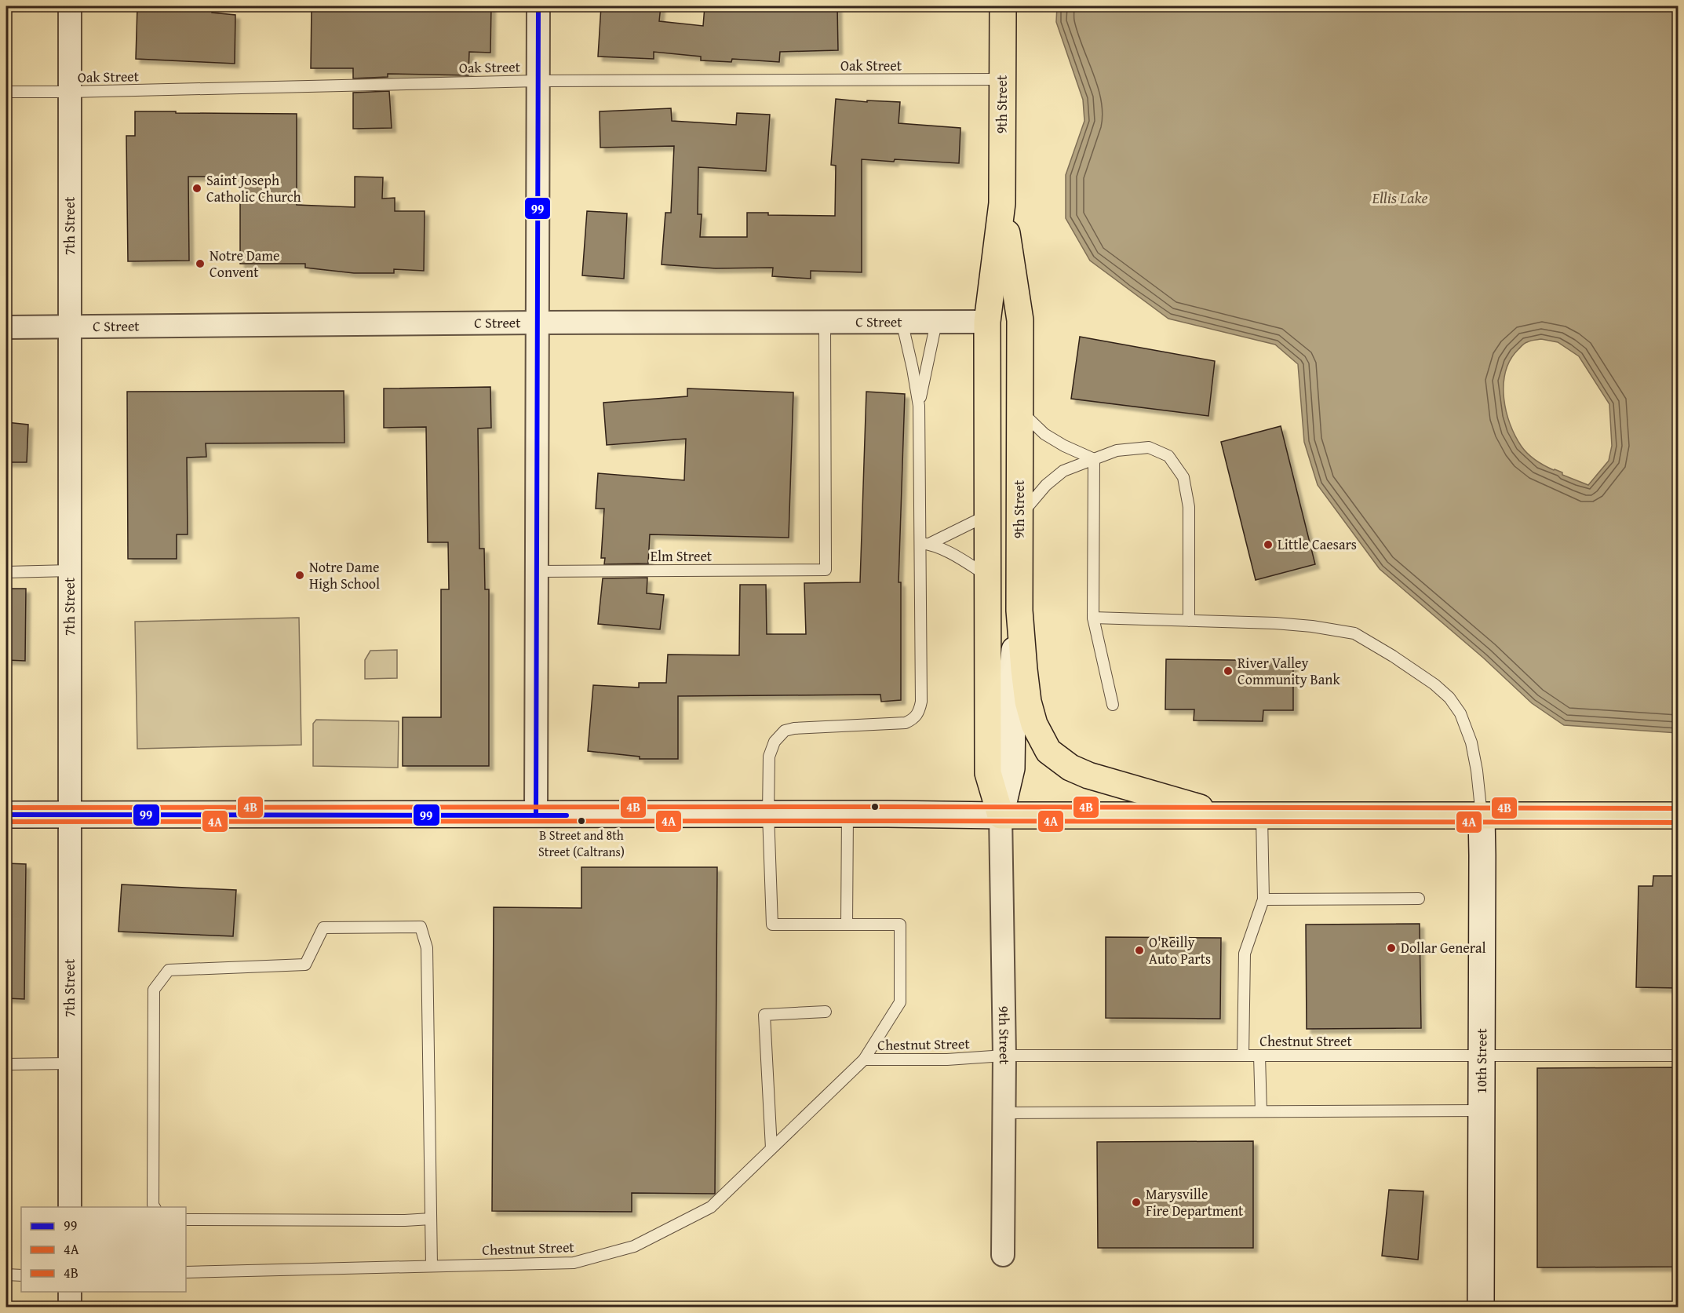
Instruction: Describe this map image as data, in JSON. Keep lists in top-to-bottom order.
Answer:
{
  "streets": {
    "highway": ["9th Street"],
    "main road": ["10th Street"],
    "street": ["7th Street", "C Street"],
    "lane": ["Oak Street", "Elm Street", "Chestnut Street"]
  },
  "crossings": [
    ["Oak Street", "9th Street"],
    ["Oak Street", "7th Street"],
    ["9th Street", "C Street"],
    ["9th Street", "Chestnut Street"],
    ["7th Street", "C Street"],
    ["C Street", "Elm Street"],
    ["Chestnut Street", "10th Street"]
  ],
  "water": ["Ellis Lake"],
  "places": [
    "Saint Joseph Catholic Church",
    "Notre Dame Convent",
    "Little Caesars",
    "Notre Dame High School",
    "River Valley Community Bank",
    "B Street and 8th Street (Caltrans)",
    "Dollar General",
    "O'Reilly Auto Parts",
    "Marysville Fire Department"
  ],
  "lines": ["transit line 99", "transit line 4B", "transit line 4A"],
  "legend": ["99", "4A", "4B"]
}
